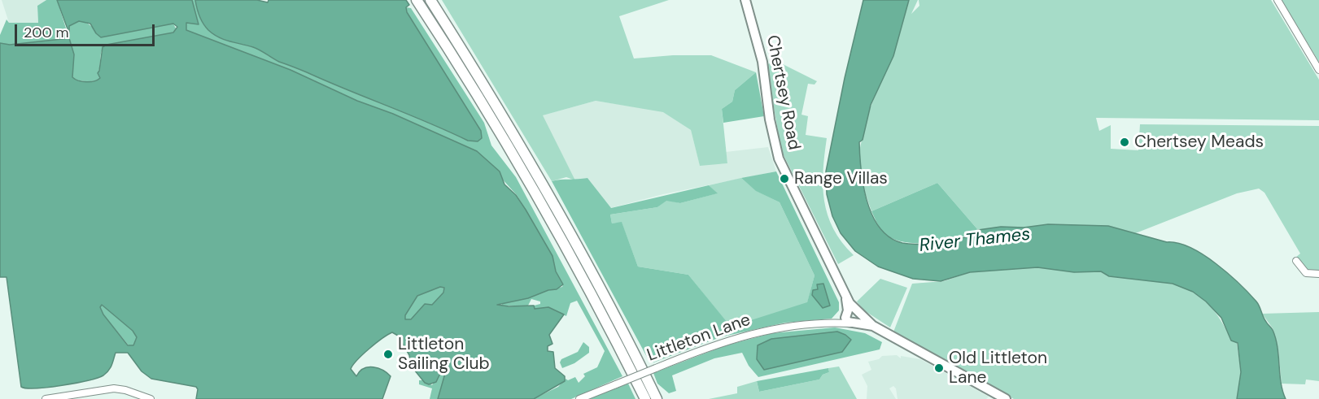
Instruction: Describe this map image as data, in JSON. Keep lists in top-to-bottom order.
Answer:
{
  "streets": {
    "main road": ["Chertsey Road"],
    "street": ["Littleton Lane"]
  },
  "crossings": [
    ["Chertsey Road", "Littleton Lane"]
  ],
  "water": ["River Thames"],
  "places": [
    "Chertsey Meads",
    "Range Villas",
    "Littleton Sailing Club",
    "Old Littleton Lane"
  ],
  "scale_bar": "200 m"
}
